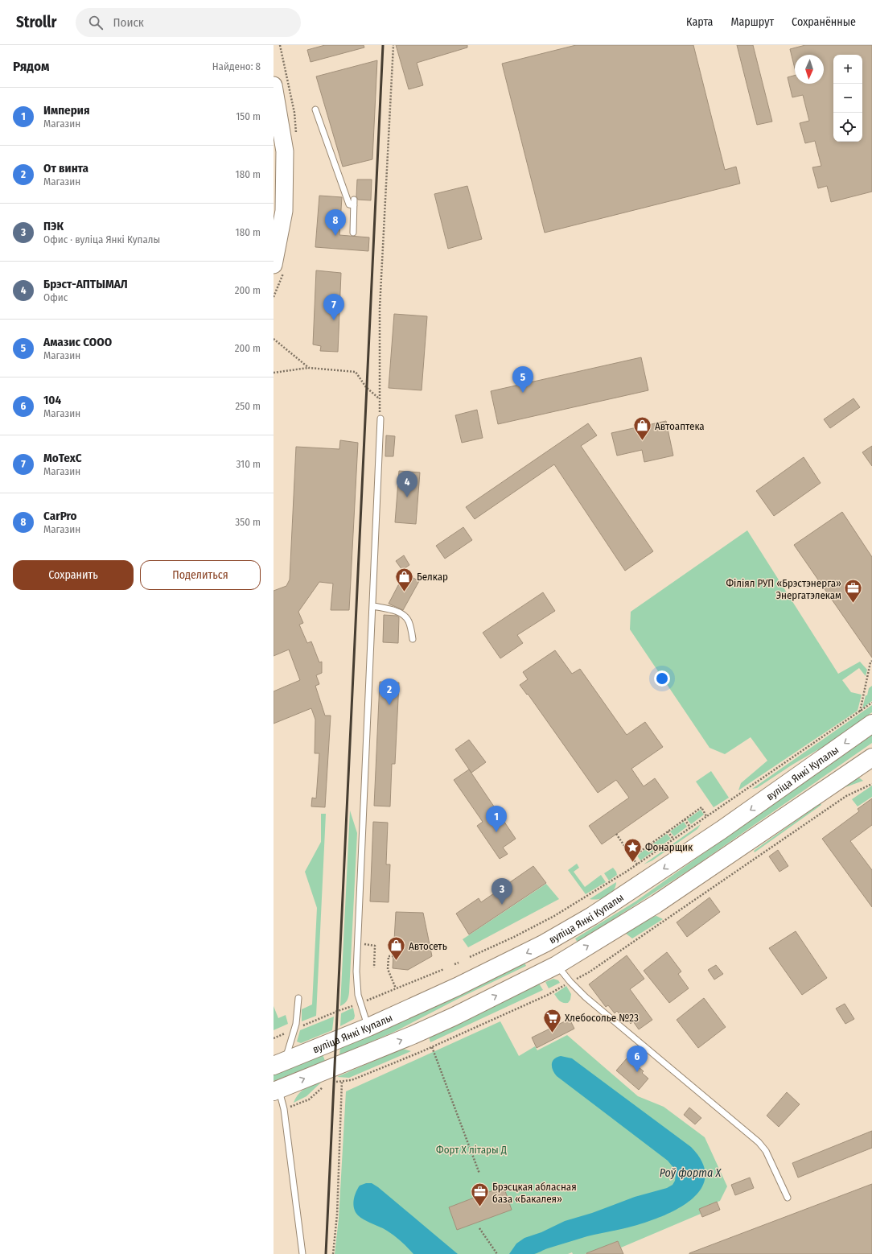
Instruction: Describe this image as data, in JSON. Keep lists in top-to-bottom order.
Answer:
{
  "streets": {
    "main road": ["вуліца Янкі Купалы"]
  },
  "water": ["Роў форта Х"],
  "parks": ["Форт X літары Д"],
  "places": {
    "shop": ["Автоаптека", "Белкар", "Автосеть"],
    "office": ["Філіял РУП «Брэстэнерга» Энергатэлекам", "Брэсцкая абласная база «Бакалея»"],
    "place": ["Фонарщик"],
    "supermarket": ["Хлебосолье №23"]
  },
  "north": "bottom",
  "page": {
    "header": "Strollr",
    "search": "Поиск",
    "nav": ["Карта", "Маршрут", "Сохранённые"],
    "heading": ["Рядом", "Найдено: 8"],
    "map_buttons": ["+", "−"],
    "list": [
      {
        "mark": "1",
        "name": "Империя",
        "note": "Магазин",
        "value": "150 m"
      },
      {
        "mark": "2",
        "name": "От винта",
        "note": "Магазин",
        "value": "180 m"
      },
      {
        "mark": "3",
        "name": "ПЭК",
        "note": "Офис · вуліца Янкі Купалы",
        "value": "180 m"
      },
      {
        "mark": "4",
        "name": "Брэст-АПТЫМАЛ",
        "note": "Офис",
        "value": "200 m"
      },
      {
        "mark": "5",
        "name": "Амазис СООО",
        "note": "Магазин",
        "value": "200 m"
      },
      {
        "mark": "6",
        "name": "104",
        "note": "Магазин",
        "value": "250 m"
      },
      {
        "mark": "7",
        "name": "MoTexC",
        "note": "Магазин",
        "value": "310 m"
      },
      {
        "mark": "8",
        "name": "CarPro",
        "note": "Магазин",
        "value": "350 m"
      }
    ],
    "pins": [
      "8",
      "7",
      "5",
      "4",
      "2",
      "1",
      "3",
      "6"
    ],
    "buttons": ["Сохранить", "Поделиться"]
  }
}
